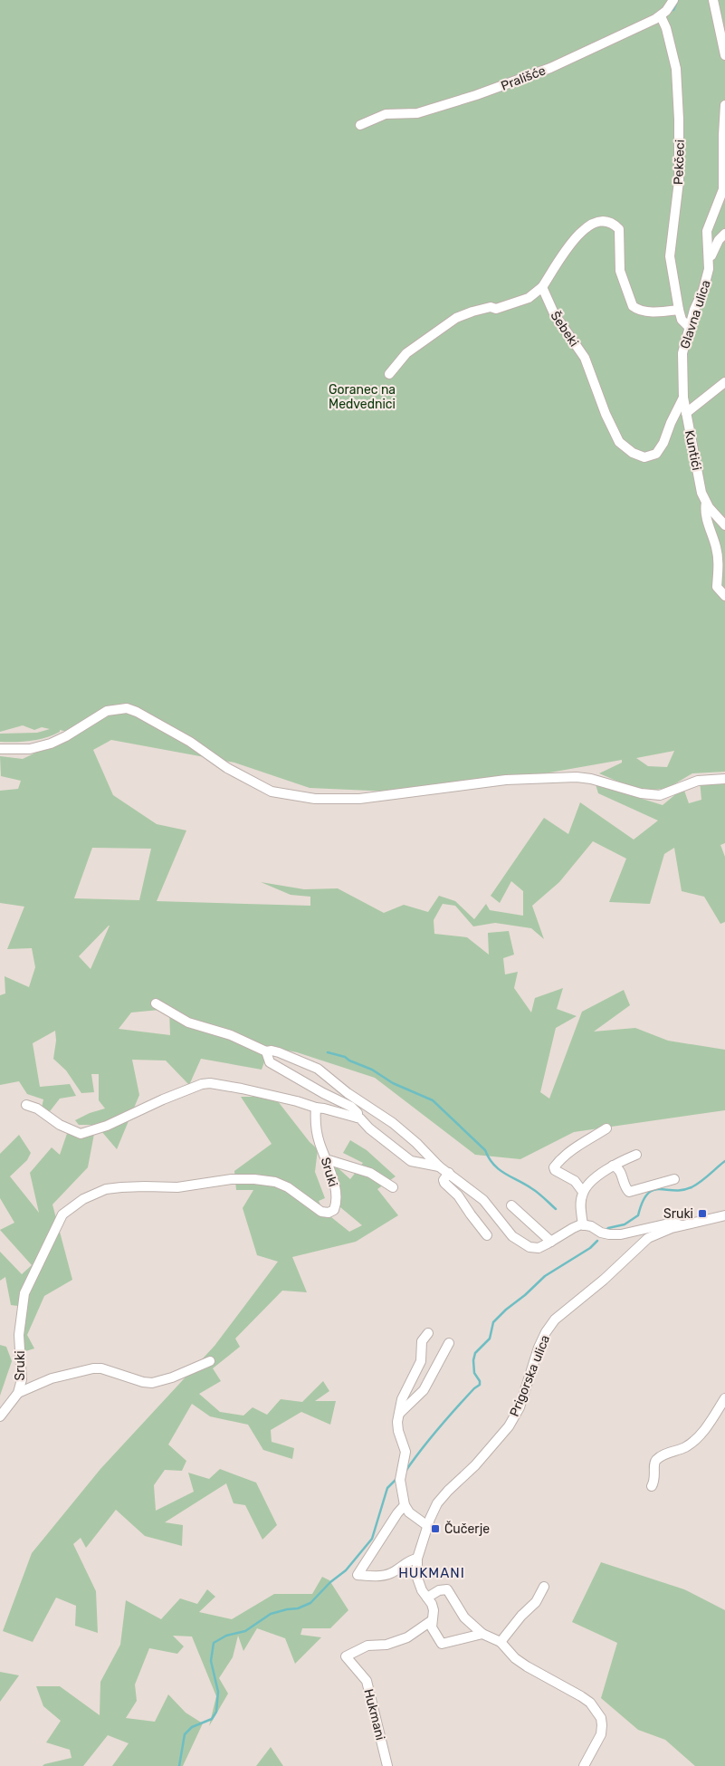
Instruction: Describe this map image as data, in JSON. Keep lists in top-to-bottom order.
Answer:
{
  "streets": {
    "street": [
      "Prališće",
      "Pekčeci",
      "Glavna ulica",
      "Šebeki",
      "Kuntići",
      "Sruki",
      "Prigorska ulica",
      "Hukmani"
    ]
  },
  "crossings": [
    ["Prališće", "Pekčeci"],
    ["Pekčeci", "Glavna ulica"],
    ["Glavna ulica", "Šebeki"],
    ["Glavna ulica", "Kuntići"],
    ["Šebeki", "Kuntići"]
  ],
  "districts": ["HUKMANI"],
  "parks": ["Goranec na Medvednici"],
  "places": {
    "transit": ["Sruki", "Čučerje"]
  }
}
